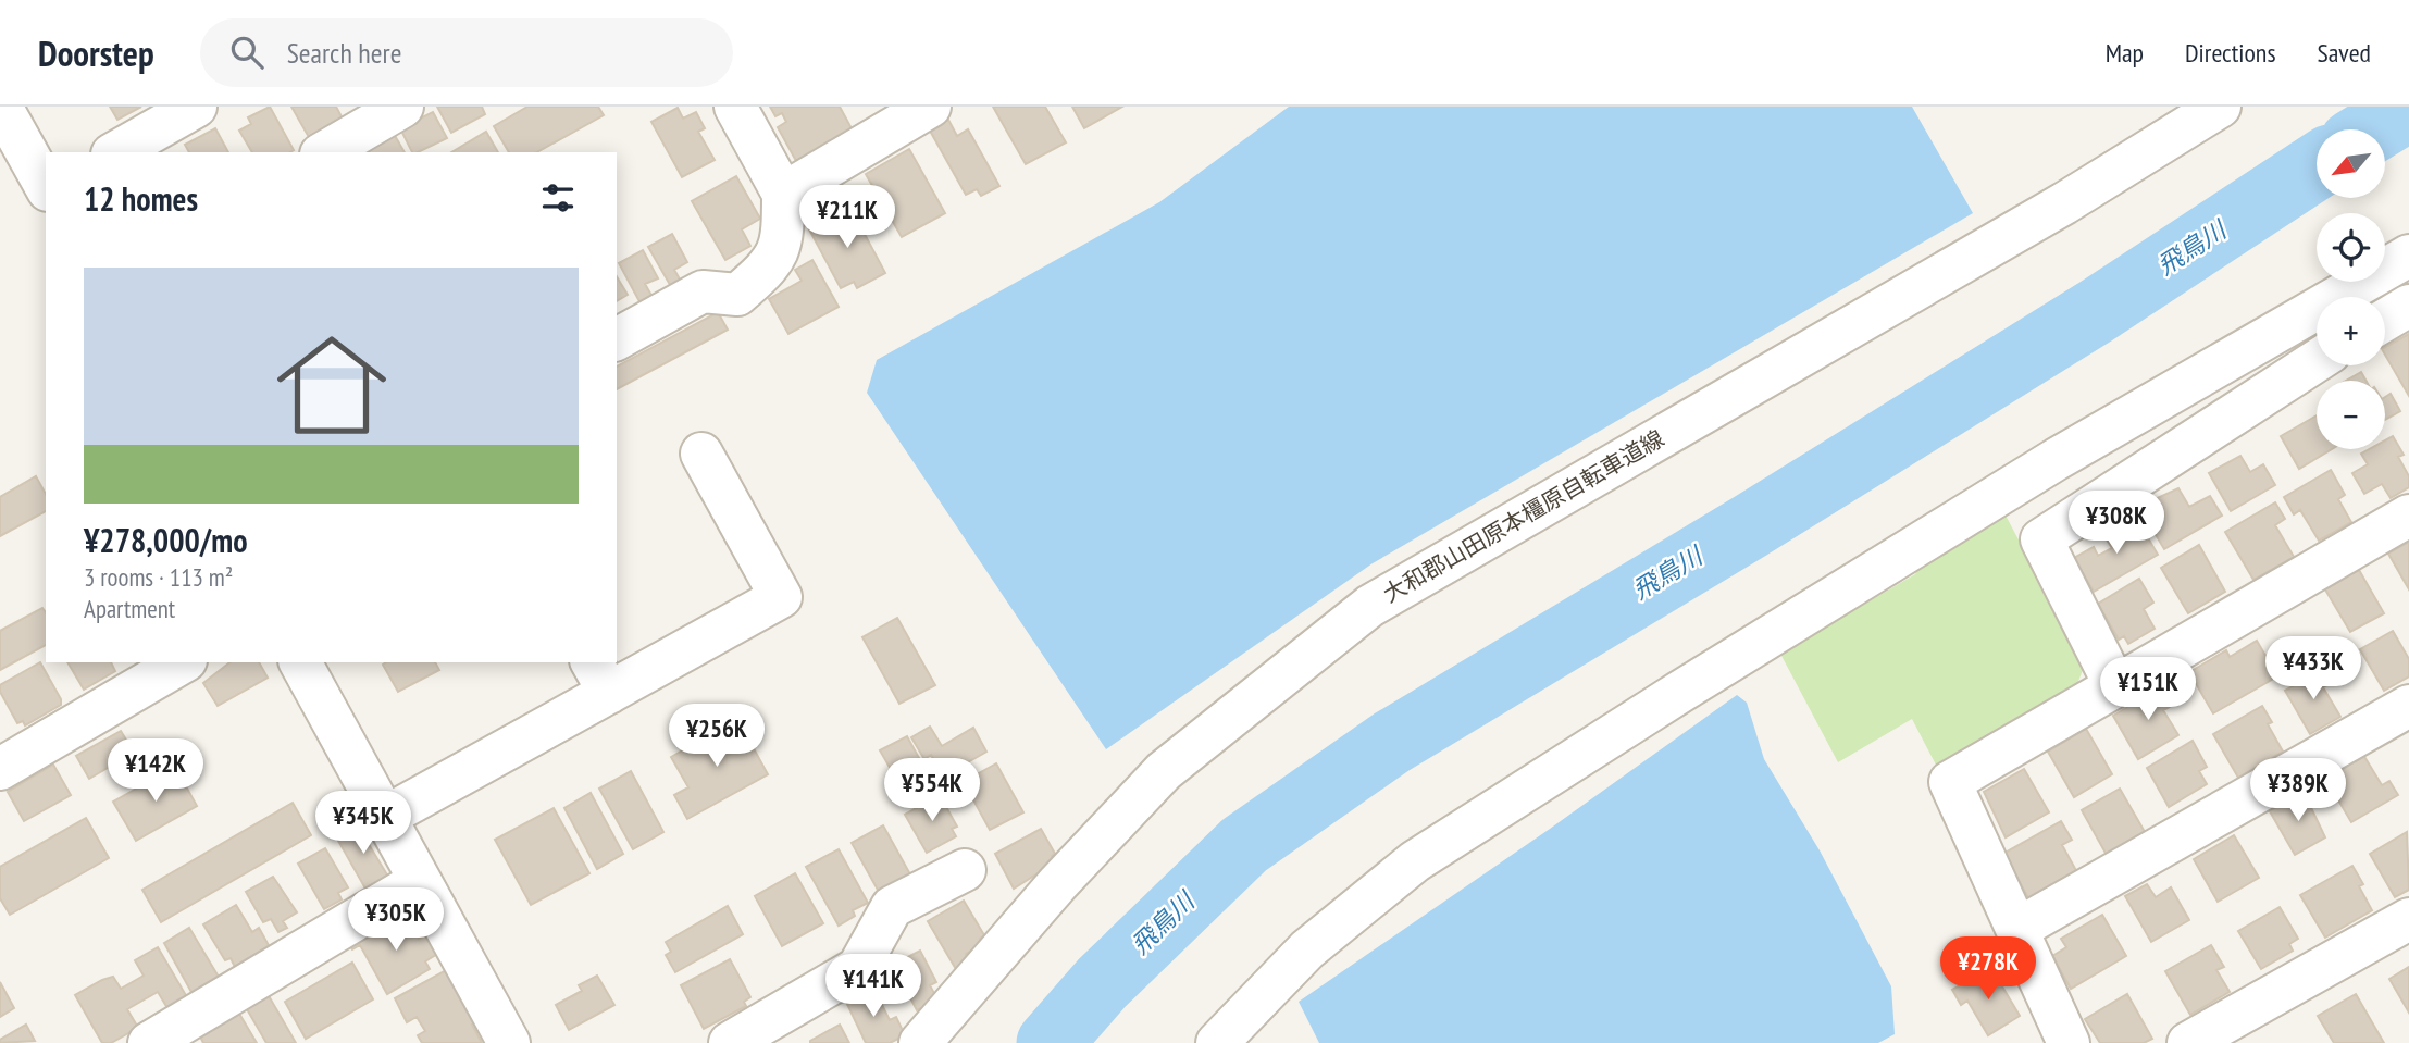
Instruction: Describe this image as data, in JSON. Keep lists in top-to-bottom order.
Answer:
{
  "streets": {
    "street": ["大和郡山田原本橿原自転車道線"]
  },
  "water": ["飛鳥川"],
  "north": "bottom left",
  "page": {
    "header": "Doorstep",
    "search": "Search here",
    "nav": ["Map", "Directions", "Saved"],
    "map_buttons": ["+", "−"],
    "heading": "12 homes",
    "price": [
      "¥211K",
      "¥308K",
      "¥433K",
      "¥151K",
      "¥256K",
      "¥142K",
      "¥554K",
      "¥389K",
      "¥345K",
      "¥305K",
      "¥278K",
      "¥141K"
    ],
    "list": [
      {
        "name": "¥278,000/mo",
        "note": "3 rooms · 113 m² · Apartment"
      }
    ]
  }
}
